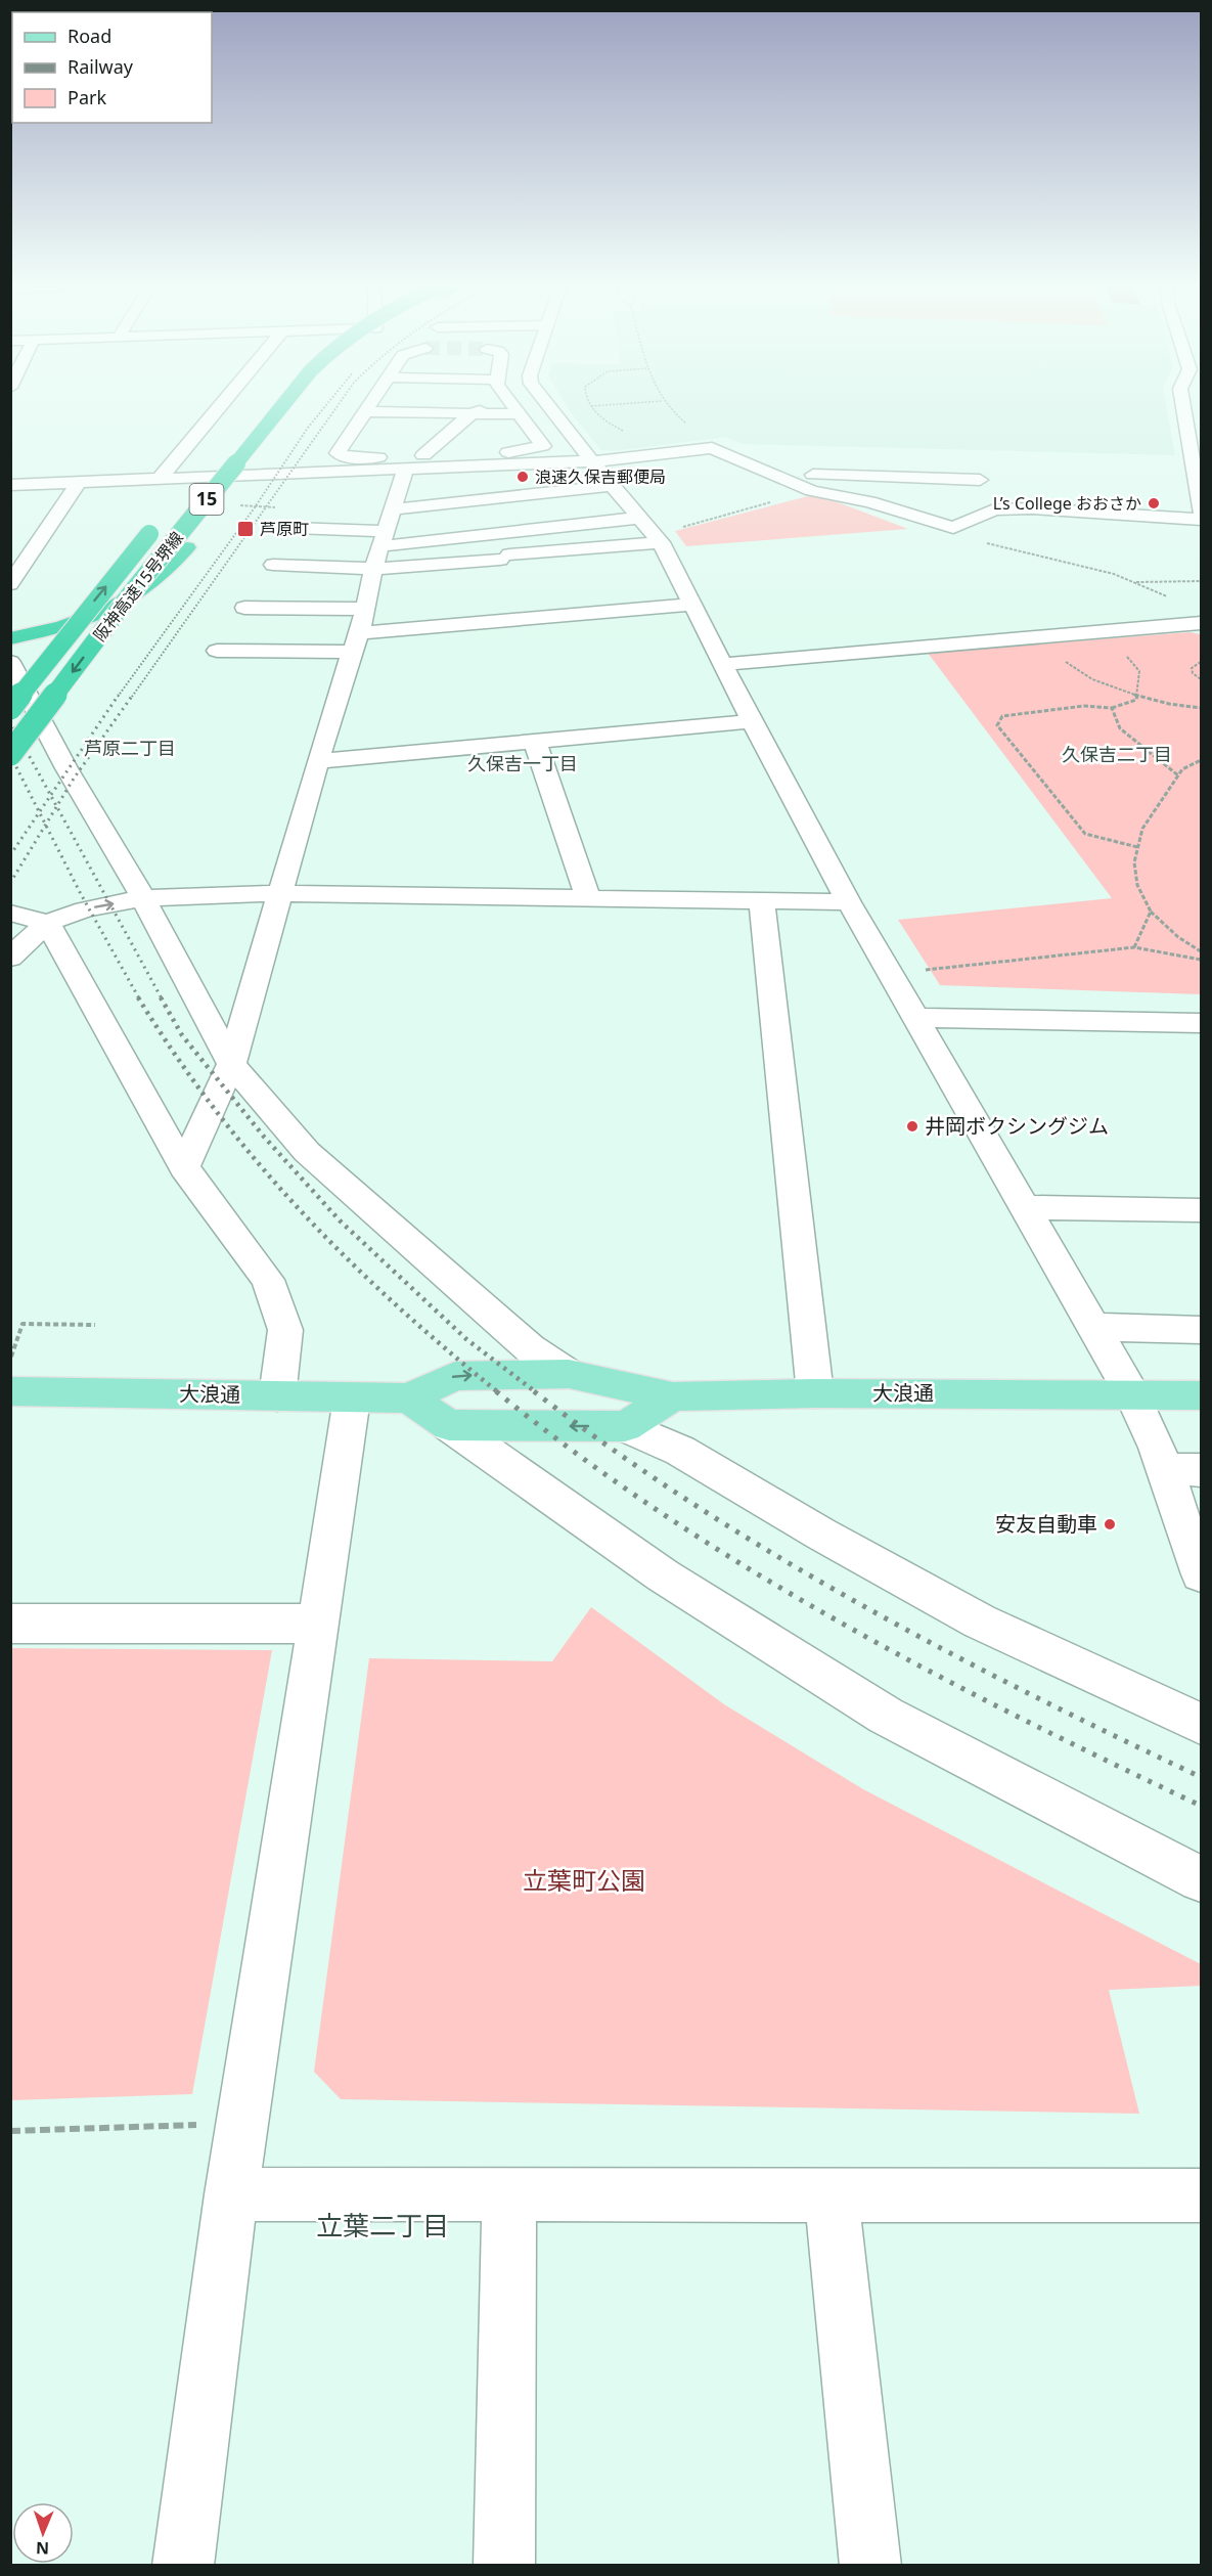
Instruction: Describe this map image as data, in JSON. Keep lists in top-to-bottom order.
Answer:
{
  "streets": {
    "highway": ["15", "阪神高速15号堺線"],
    "main road": ["大浪通"]
  },
  "districts": [
    "芦原二丁目",
    "久保吉二丁目",
    "久保吉一丁目",
    "立葉二丁目"
  ],
  "parks": ["立葉町公園"],
  "places": {
    "other": [
      "浪速久保吉郵便局",
      "L’s College おおさか",
      "井岡ボクシングジム",
      "安友自動車"
    ],
    "transit": ["芦原町"]
  },
  "legend": ["Road", "Railway", "Park"],
  "north": "bottom"
}
